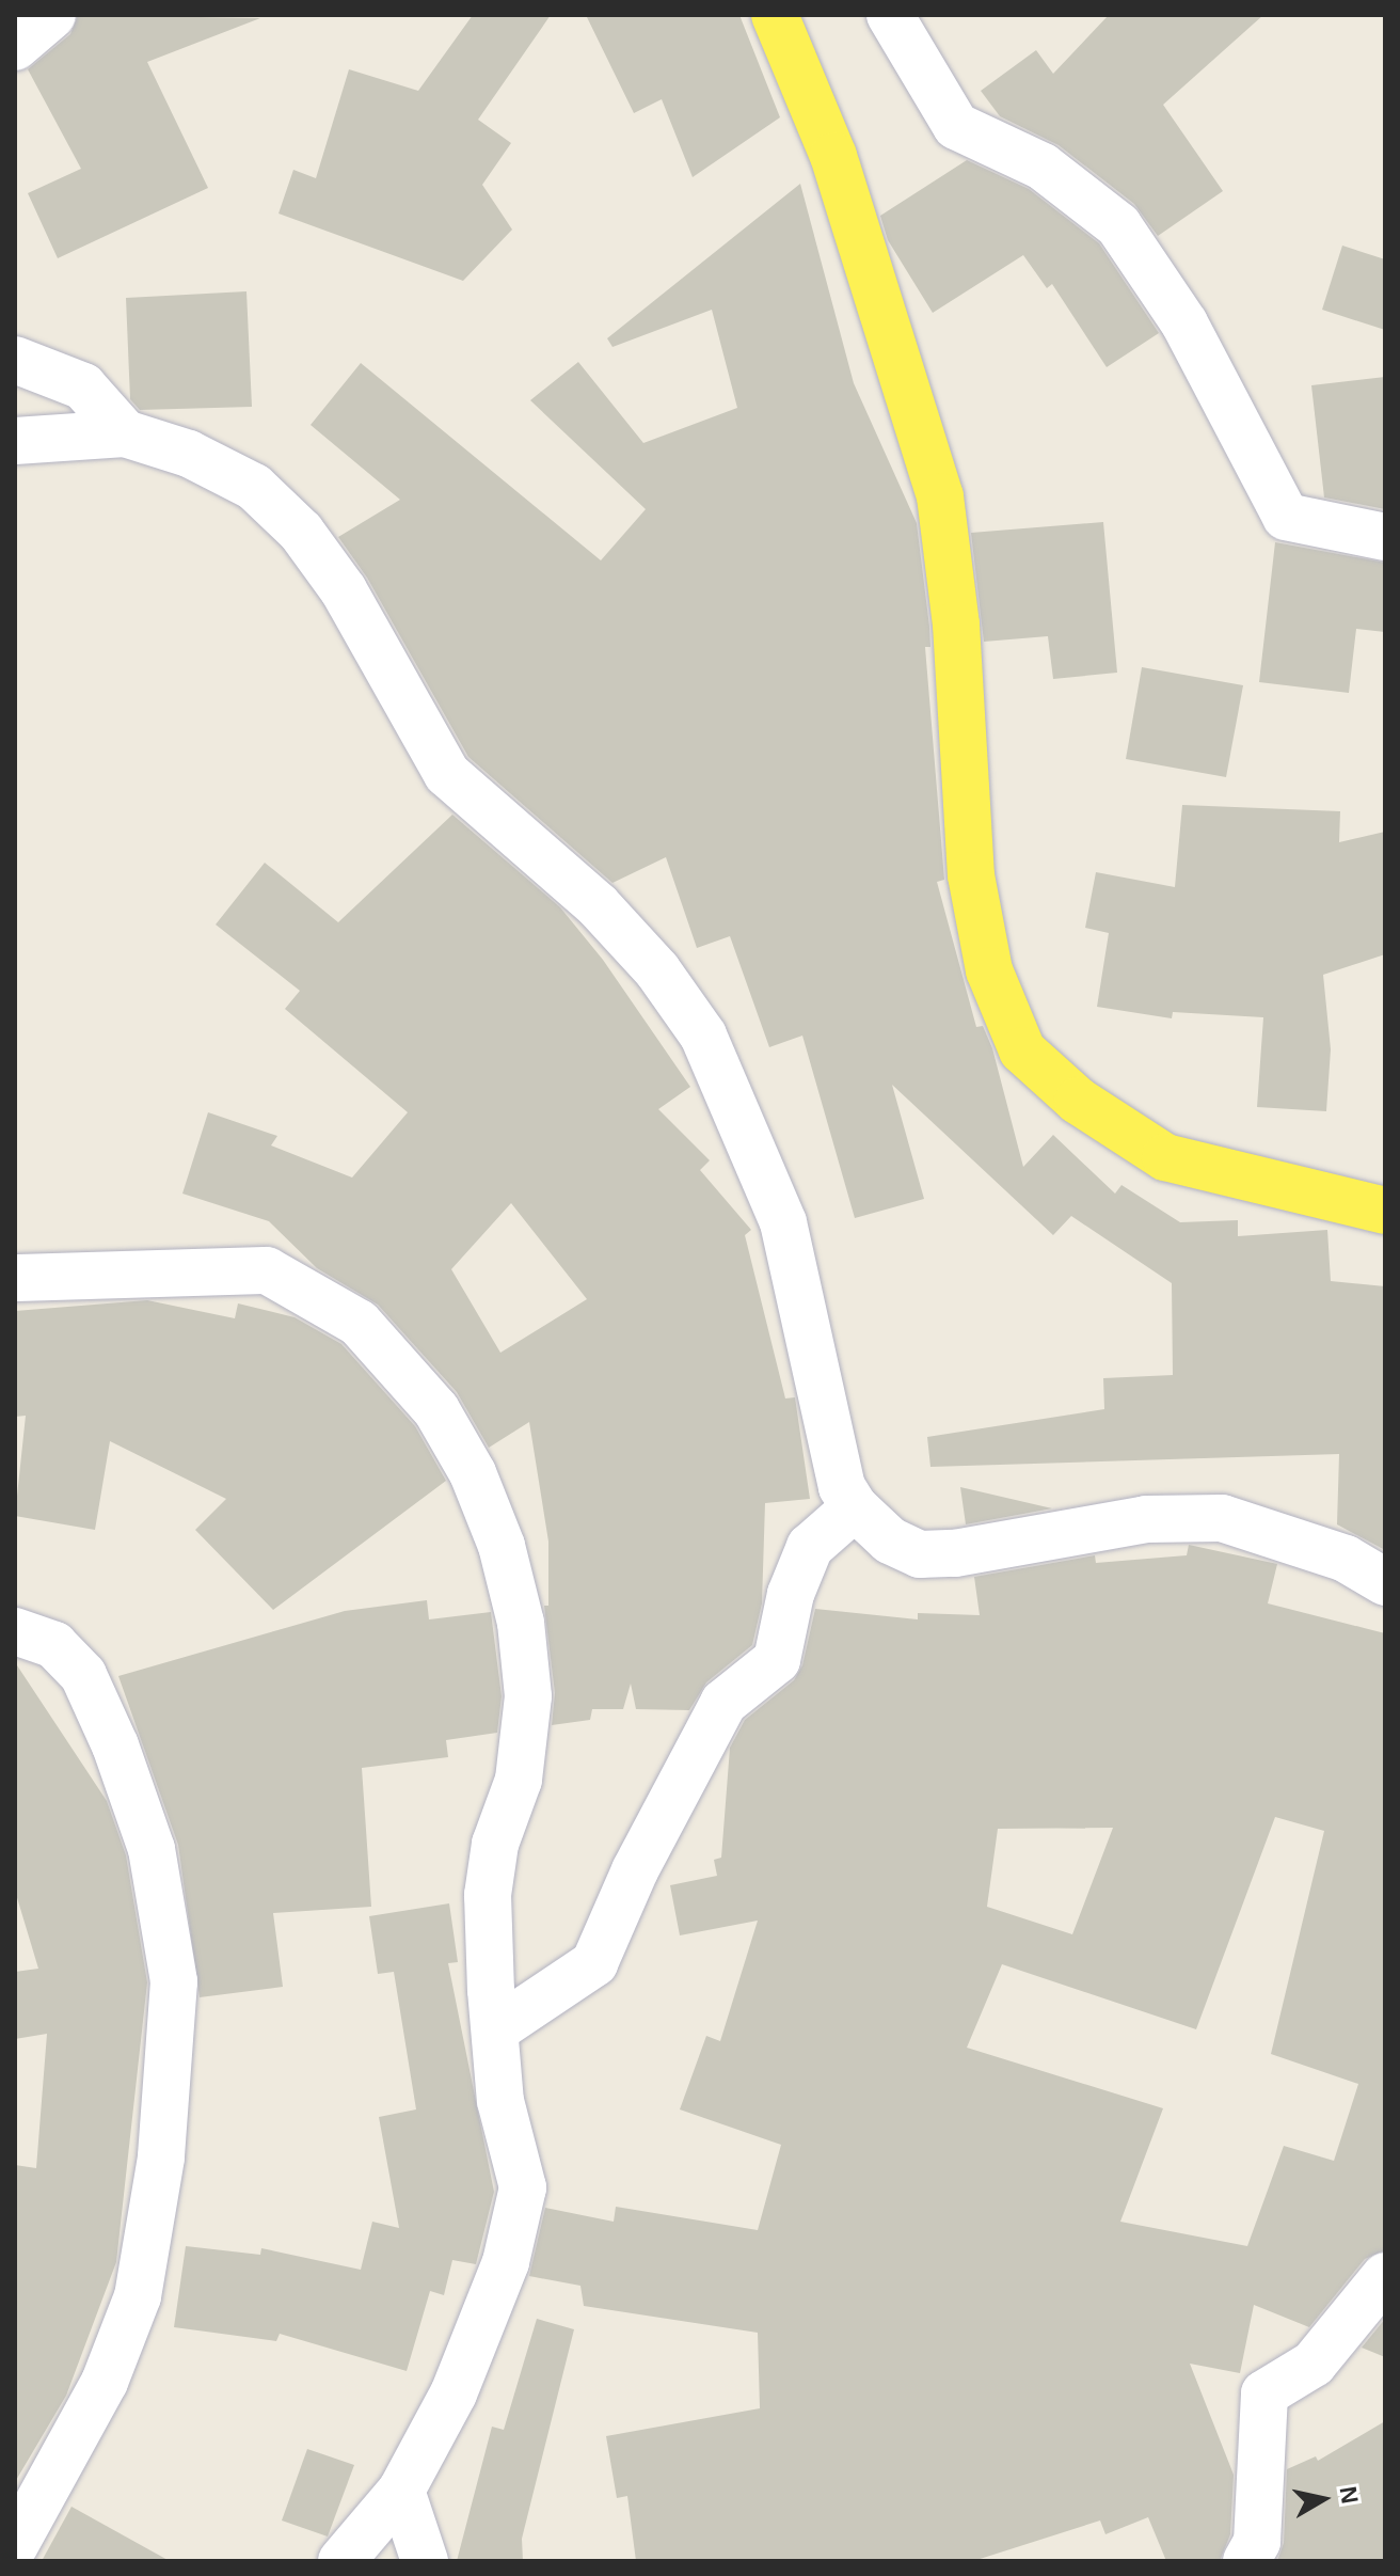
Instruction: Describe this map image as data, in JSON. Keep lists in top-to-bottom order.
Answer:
{
  "north": "right"
}
